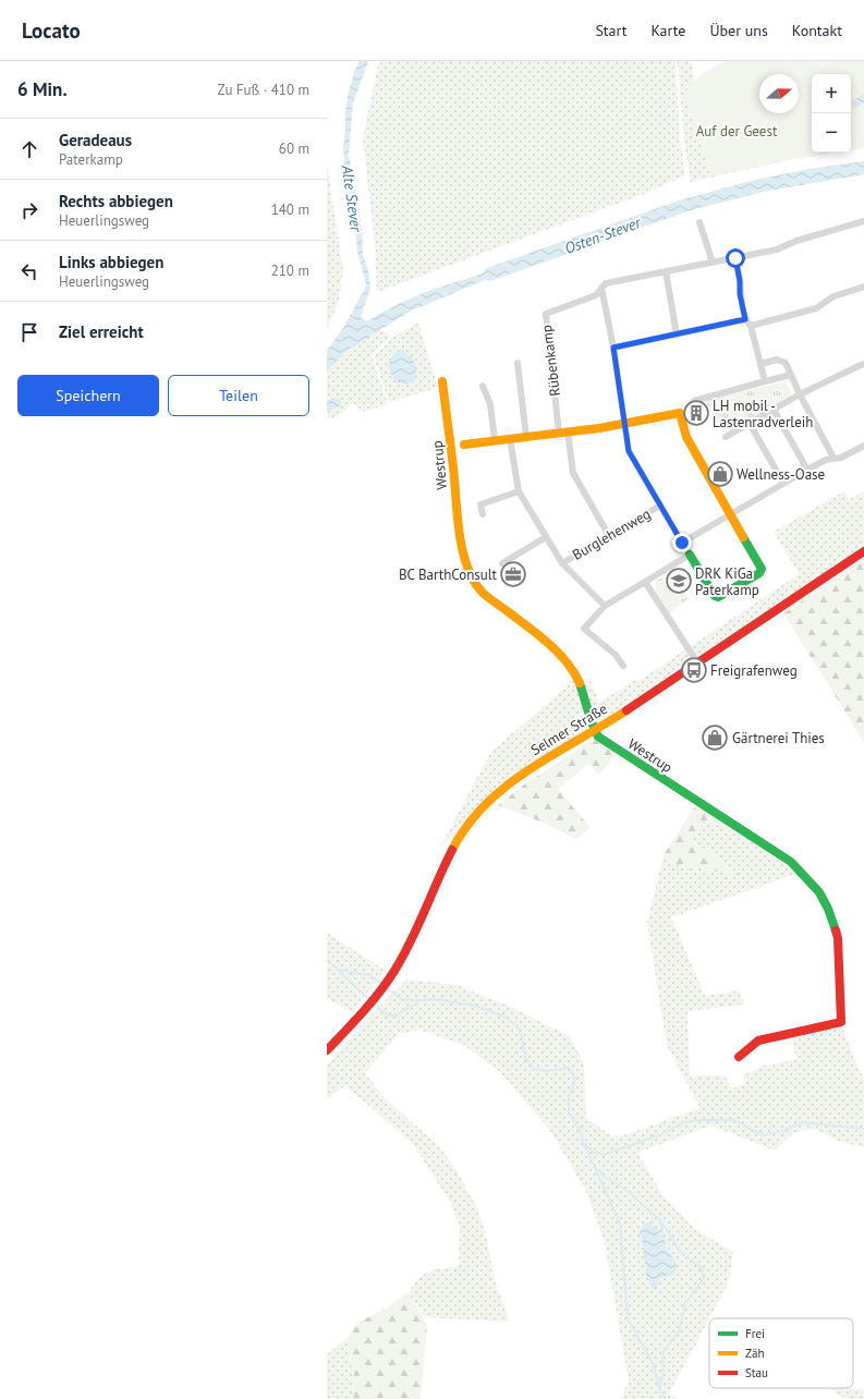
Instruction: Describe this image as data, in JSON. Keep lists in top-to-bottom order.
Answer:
{
  "streets": {
    "street": [
      "Rübenkamp",
      "Westrup",
      "Burglehenweg",
      "Selmer Straße"
    ]
  },
  "crossings": [
    ["Rübenkamp", "Burglehenweg"],
    ["Westrup", "Selmer Straße"]
  ],
  "water": ["Alte Stever", "Osten-Stever"],
  "parks": ["Auf der Geest"],
  "places": {
    "building": ["LH mobil - Lastenradverleih"],
    "shop": ["Wellness-Oase", "Gärtnerei Thies"],
    "office": ["BC BarthConsult"],
    "school or university": ["DRK KiGa Paterkamp"],
    "bus stop": ["Freigrafenweg"]
  },
  "legend": ["Frei", "Zäh", "Stau"],
  "north": "right",
  "page": {
    "header": "Locato",
    "nav": [
      "Start",
      "Karte",
      "Über uns",
      "Kontakt"
    ],
    "heading": ["6 Min.", "Zu Fuß · 410 m"],
    "map_buttons": ["+", "−"],
    "list": [
      ["Geradeaus", "Paterkamp", "60 m"],
      ["Rechts abbiegen", "Heuerlingsweg", "140 m"],
      ["Links abbiegen", "Heuerlingsweg", "210 m"],
      "Ziel erreicht"
    ],
    "buttons": ["Speichern", "Teilen"]
  }
}
